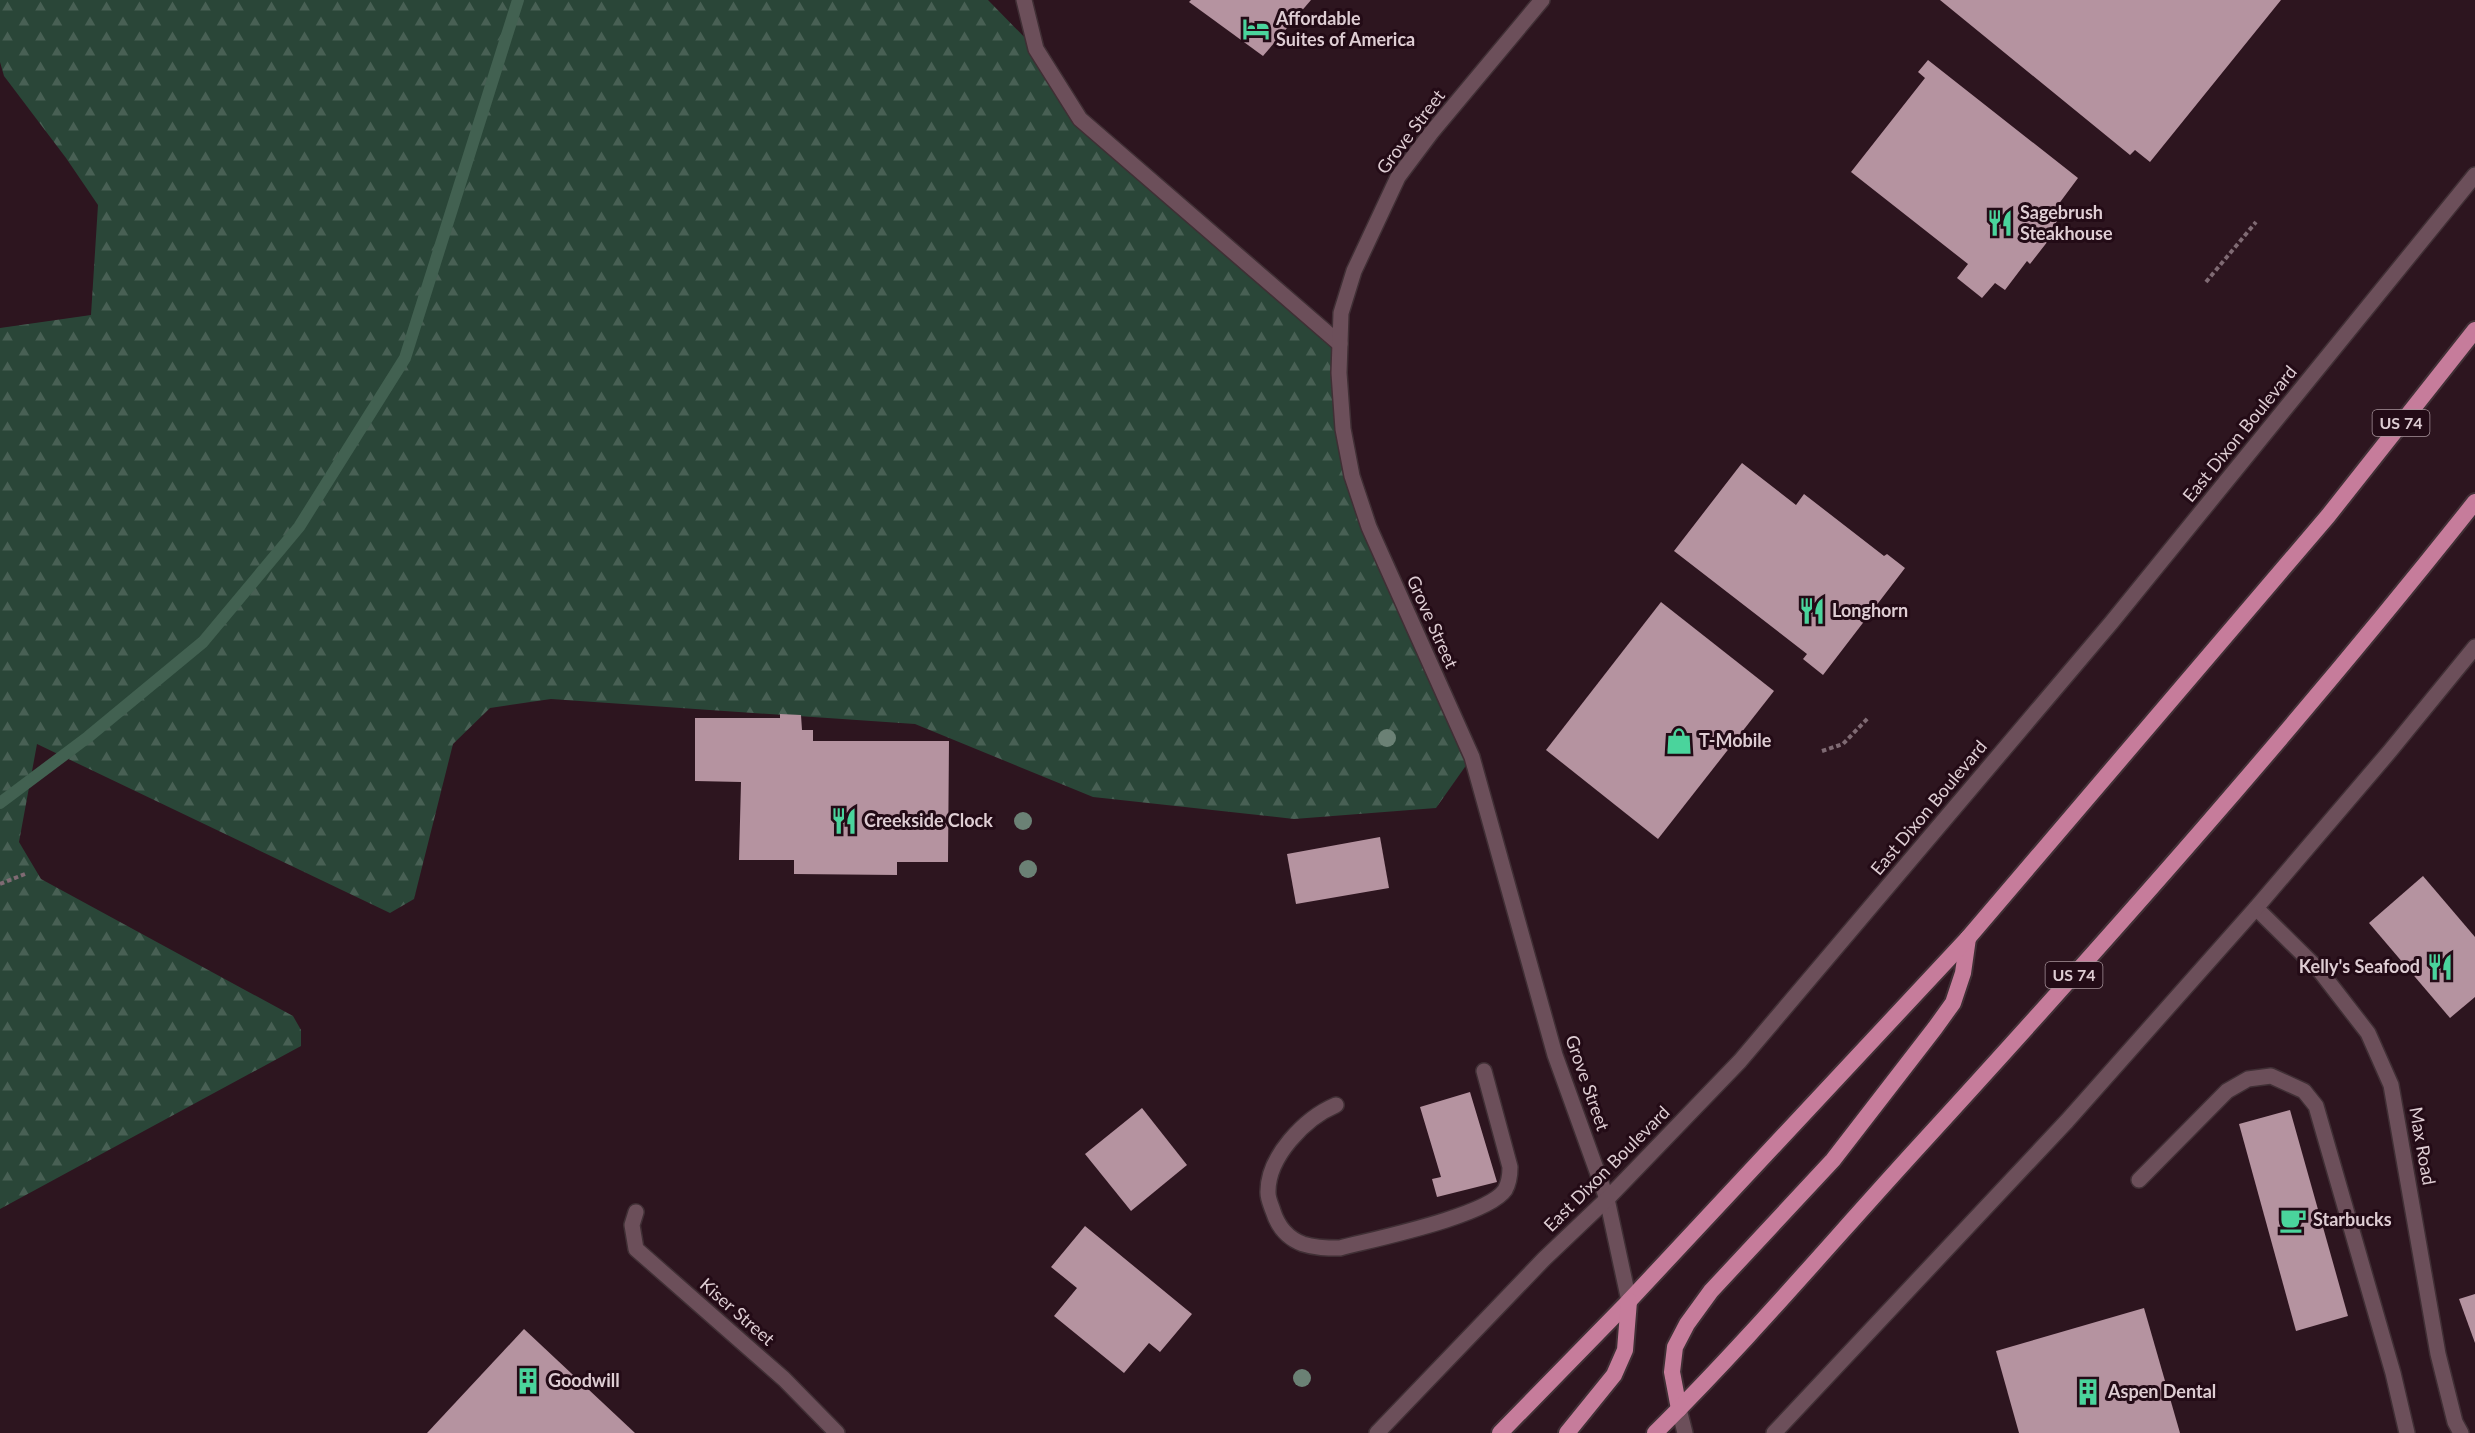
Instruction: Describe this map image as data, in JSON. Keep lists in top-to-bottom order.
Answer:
{
  "streets": {
    "highway": ["US 74"],
    "street": [
      "Grove Street",
      "East Dixon Boulevard",
      "Max Road",
      "Kiser Street"
    ]
  },
  "crossings": [
    ["Grove Street", "US 74"],
    ["Grove Street", "East Dixon Boulevard"]
  ],
  "places": {
    "hotel": ["Affordable Suites of America"],
    "restaurant": [
      "Sagebrush Steakhouse",
      "Longhorn",
      "Creekside Clock",
      "Kelly's Seafood"
    ],
    "shop": ["T-Mobile"],
    "cafe": ["Starbucks"],
    "building": ["Goodwill", "Aspen Dental"]
  }
}
